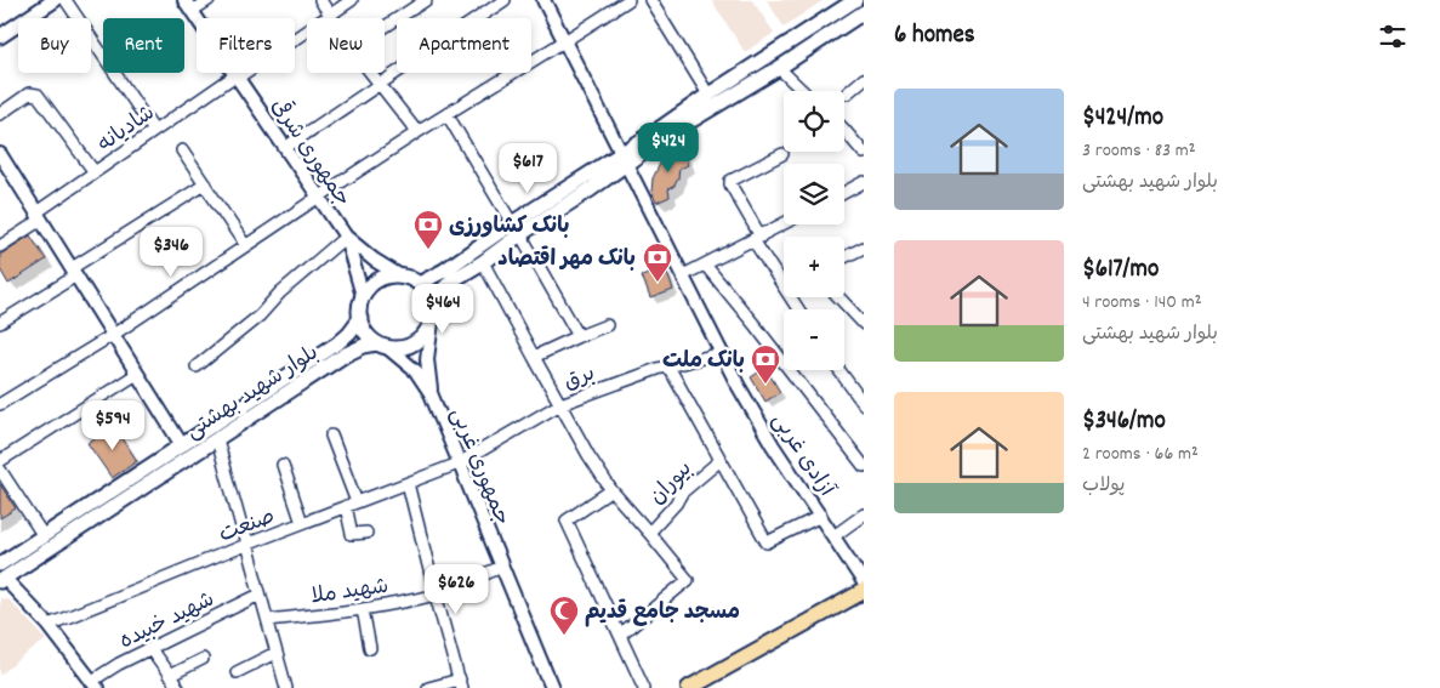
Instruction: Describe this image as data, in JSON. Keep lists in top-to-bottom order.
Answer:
{
  "streets": {
    "main road": ["بلوار شهید بهشتی"],
    "street": [
      "شادیانه",
      "جمهوری شرقی",
      "برق",
      "آزادی غربی",
      "جمهوری غربی",
      "بیوران",
      "صنعت",
      "شهید ملا",
      "شهید خبیده"
    ]
  },
  "crossings": [
    ["شادیانه", "جمهوری شرقی"],
    ["برق", "آزادی غربی"],
    ["برق", "جمهوری غربی"],
    ["برق", "صنعت"],
    ["جمهوری غربی", "صنعت"],
    ["جمهوری غربی", "شهید ملا"]
  ],
  "places": {
    "bank": ["بانک کشاورزی", "بانک مهر اقتصاد", "بانک ملت"],
    "mosque": ["مسجد جامع قدیم"]
  },
  "page": {
    "heading": "6 homes",
    "chip": [
      "Buy",
      "Rent",
      "Filters",
      "New",
      "Apartment"
    ],
    "list": [
      {
        "name": "$424/mo",
        "note": "3 rooms · 83 m² · بلوار شهید بهشتی"
      },
      {
        "name": "$617/mo",
        "note": "4 rooms · 140 m² · بلوار شهید بهشتی"
      },
      {
        "name": "$346/mo",
        "note": "2 rooms · 66 m² · پولاب"
      }
    ],
    "map_buttons": ["+", "−"],
    "price": [
      "$424",
      "$617",
      "$346",
      "$464",
      "$594",
      "$626"
    ]
  }
}
